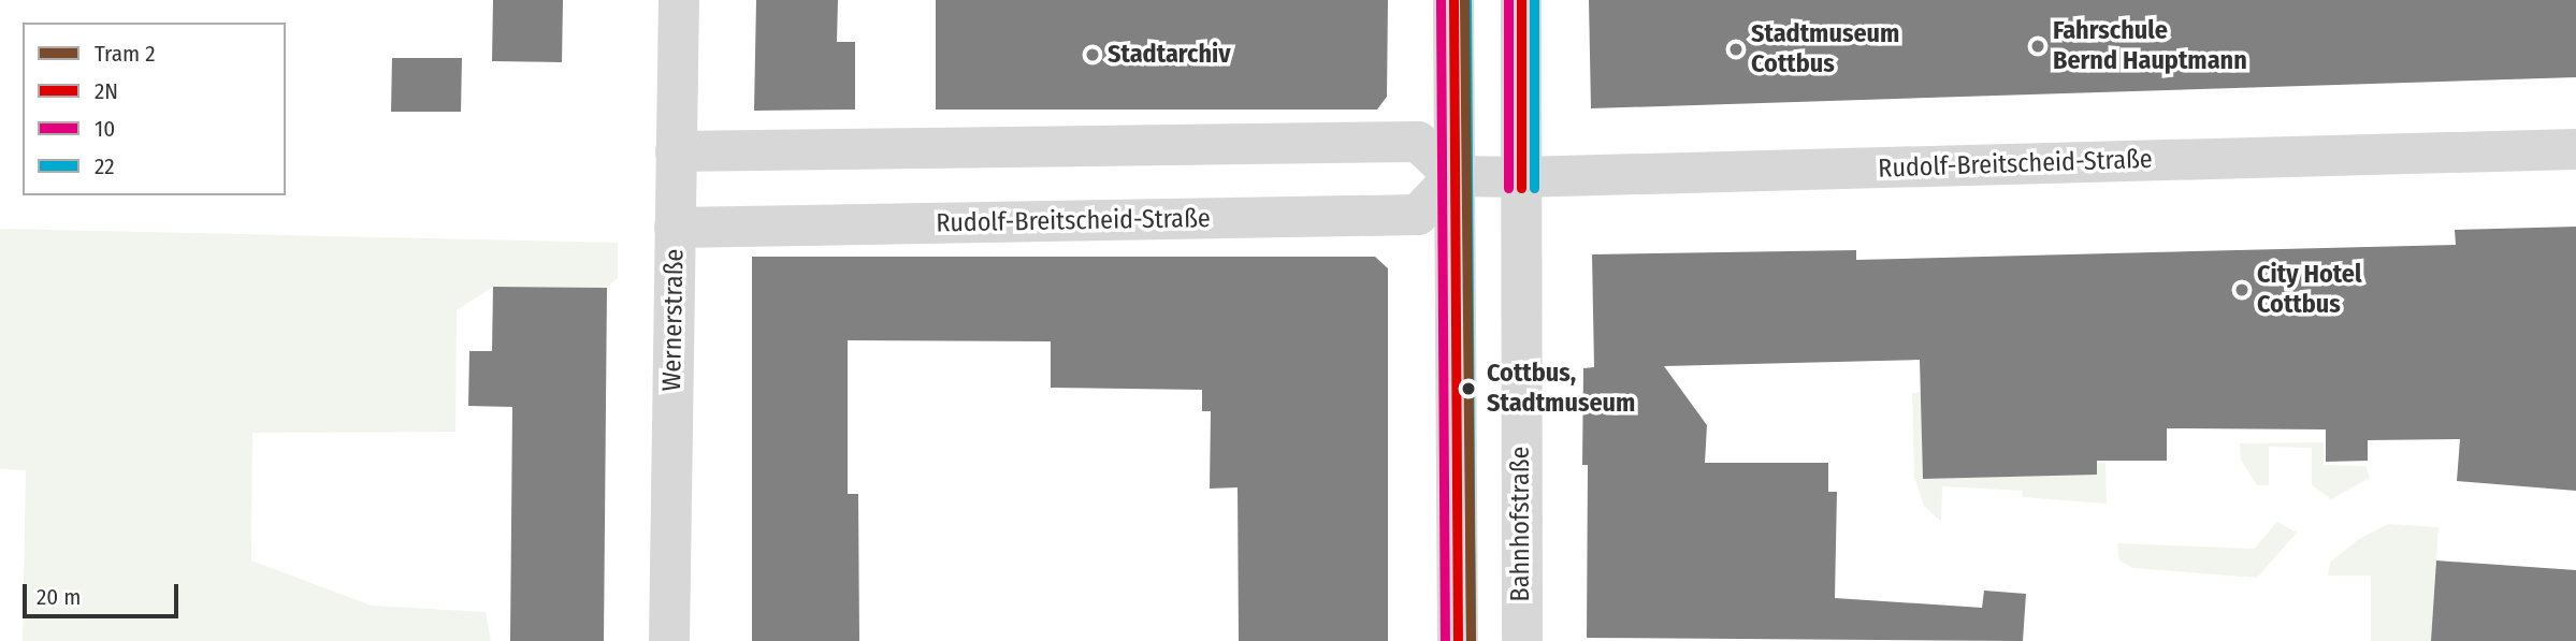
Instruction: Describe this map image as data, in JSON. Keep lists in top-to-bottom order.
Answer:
{
  "streets": {
    "street": ["Rudolf-Breitscheid-Straße", "Wernerstraße", "Bahnhofstraße"]
  },
  "crossings": [
    ["Rudolf-Breitscheid-Straße", "Wernerstraße"],
    ["Rudolf-Breitscheid-Straße", "Bahnhofstraße"]
  ],
  "places": [
    "Fahrschule Bernd Hauptmann",
    "Stadtmuseum Cottbus",
    "Stadtarchiv",
    "City Hotel Cottbus",
    "Cottbus, Stadtmuseum"
  ],
  "lines": [
    "tram line 2",
    "transit line 2N",
    "transit line 10",
    "transit line 22"
  ],
  "legend": [
    "Tram 2",
    "2N",
    "10",
    "22"
  ],
  "scale_bar": "20 m"
}
